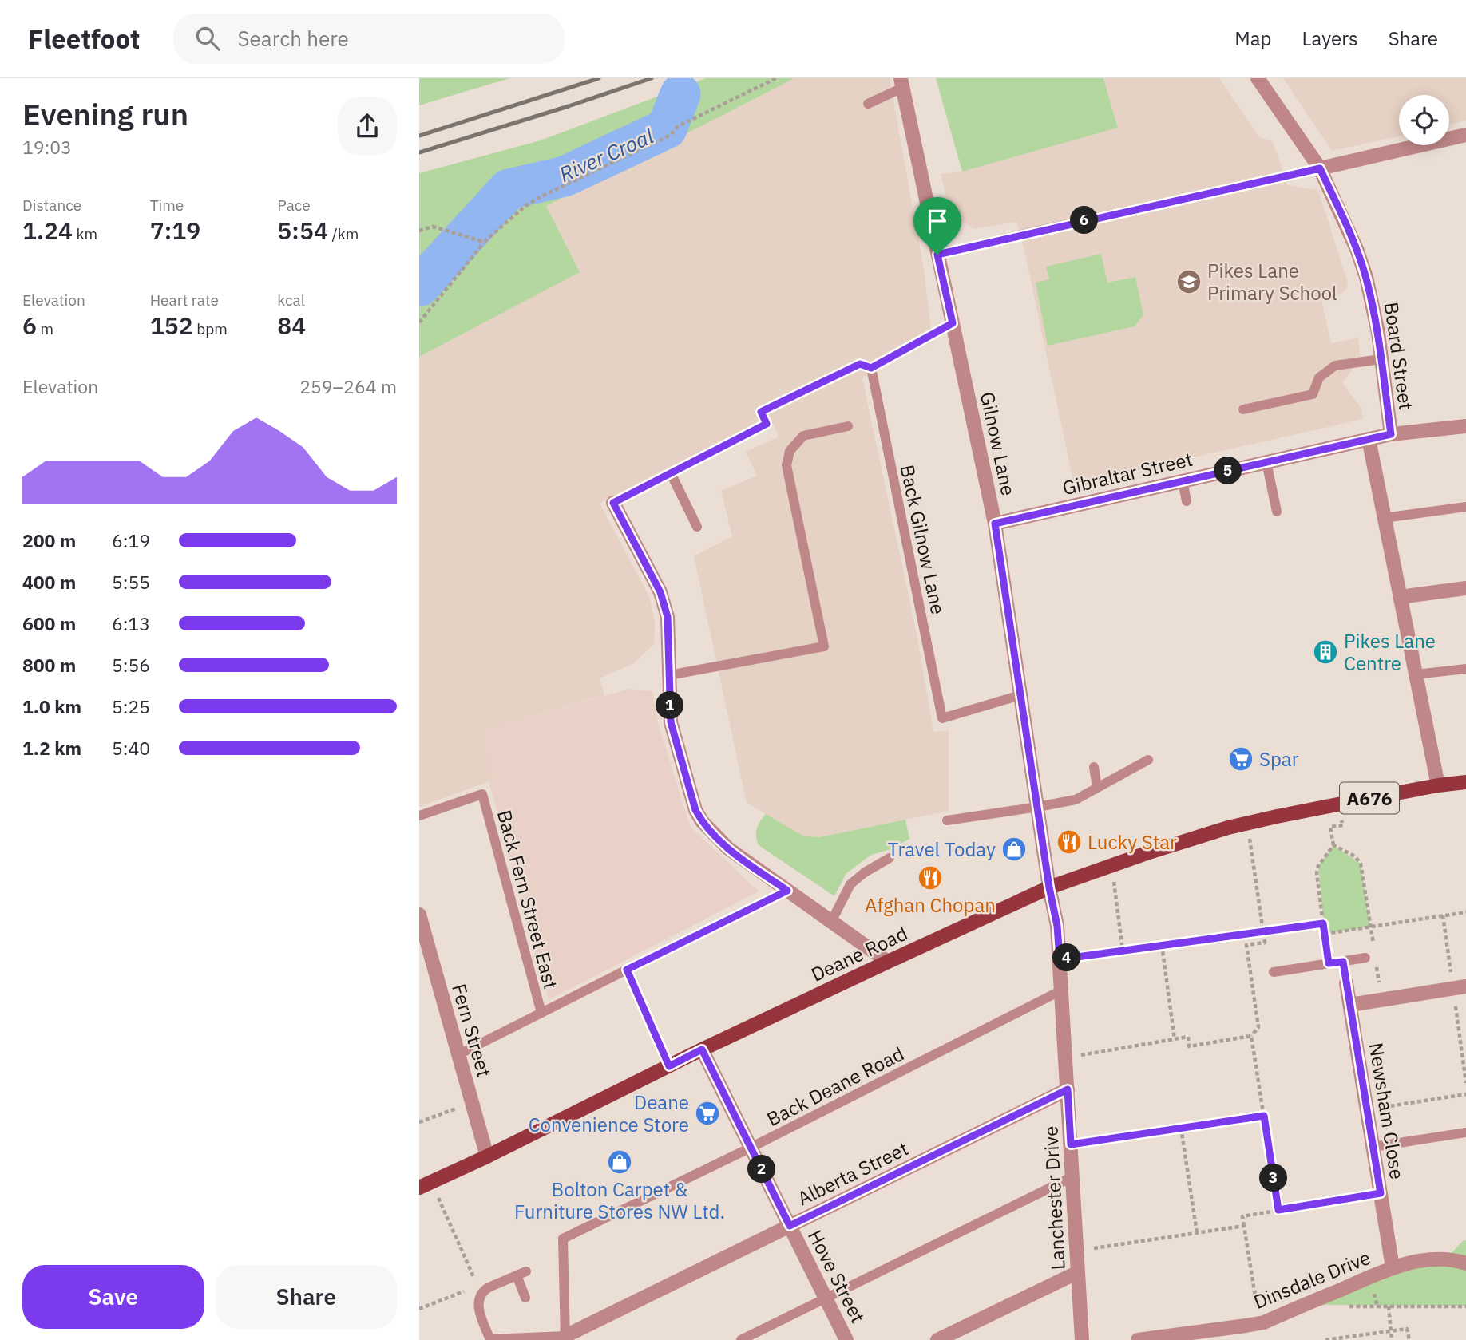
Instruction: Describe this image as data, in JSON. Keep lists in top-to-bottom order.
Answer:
{
  "streets": {
    "main road": ["A676", "Deane Road"],
    "street": [
      "Board Street",
      "Gilnow Lane",
      "Gibraltar Street",
      "Fern Street",
      "Newsham Close",
      "Alberta Street",
      "Lanchester Drive",
      "Hove Street",
      "Dinsdale Drive"
    ],
    "lane": ["Back Gilnow Lane", "Back Fern Street East", "Back Deane Road"]
  },
  "crossings": [
    ["Board Street", "Gibraltar Street"],
    ["Gilnow Lane", "Gibraltar Street"],
    ["Gilnow Lane", "Back Gilnow Lane"],
    ["Gilnow Lane", "Deane Road"],
    ["Gilnow Lane", "Lanchester Drive"],
    ["Deane Road", "Fern Street"],
    ["Deane Road", "Lanchester Drive"],
    ["Deane Road", "Hove Street"],
    ["Back Deane Road", "Alberta Street"],
    ["Back Deane Road", "Lanchester Drive"],
    ["Back Deane Road", "Hove Street"],
    ["Newsham Close", "Dinsdale Drive"],
    ["Alberta Street", "Lanchester Drive"],
    ["Alberta Street", "Hove Street"]
  ],
  "water": ["River Croal"],
  "places": {
    "school or university": ["Pikes Lane Primary School"],
    "building": ["Pikes Lane Centre"],
    "supermarket": ["Spar", "Deane Convenience Store"],
    "restaurant": ["Lucky Star", "Afghan Chopan"],
    "shop": ["Travel Today", "Bolton Carpet & Furniture Stores NW Ltd."]
  },
  "page": {
    "header": "Fleetfoot",
    "search": "Search here",
    "nav": ["Map", "Layers", "Share"],
    "heading": ["Evening run", "19:03"],
    "stats": [
      ["Distance", "1.24 km"],
      ["Time", "7:19"],
      ["Pace", "5:54 /km"],
      ["Elevation", "6 m"],
      ["Heart rate", "152 bpm"],
      ["kcal", "84"]
    ],
    "pins": [
      "6",
      "5",
      "1",
      "4",
      "2",
      "3"
    ],
    "chart": ["Elevation", "259–264 m"],
    "list": [
      {
        "name": "200 m",
        "note": "6:19"
      },
      {
        "name": "400 m",
        "note": "5:55"
      },
      {
        "name": "600 m",
        "note": "6:13"
      },
      {
        "name": "800 m",
        "note": "5:56"
      },
      {
        "name": "1.0 km",
        "note": "5:25"
      },
      {
        "name": "1.2 km",
        "note": "5:40"
      }
    ],
    "buttons": ["Save", "Share"]
  }
}
